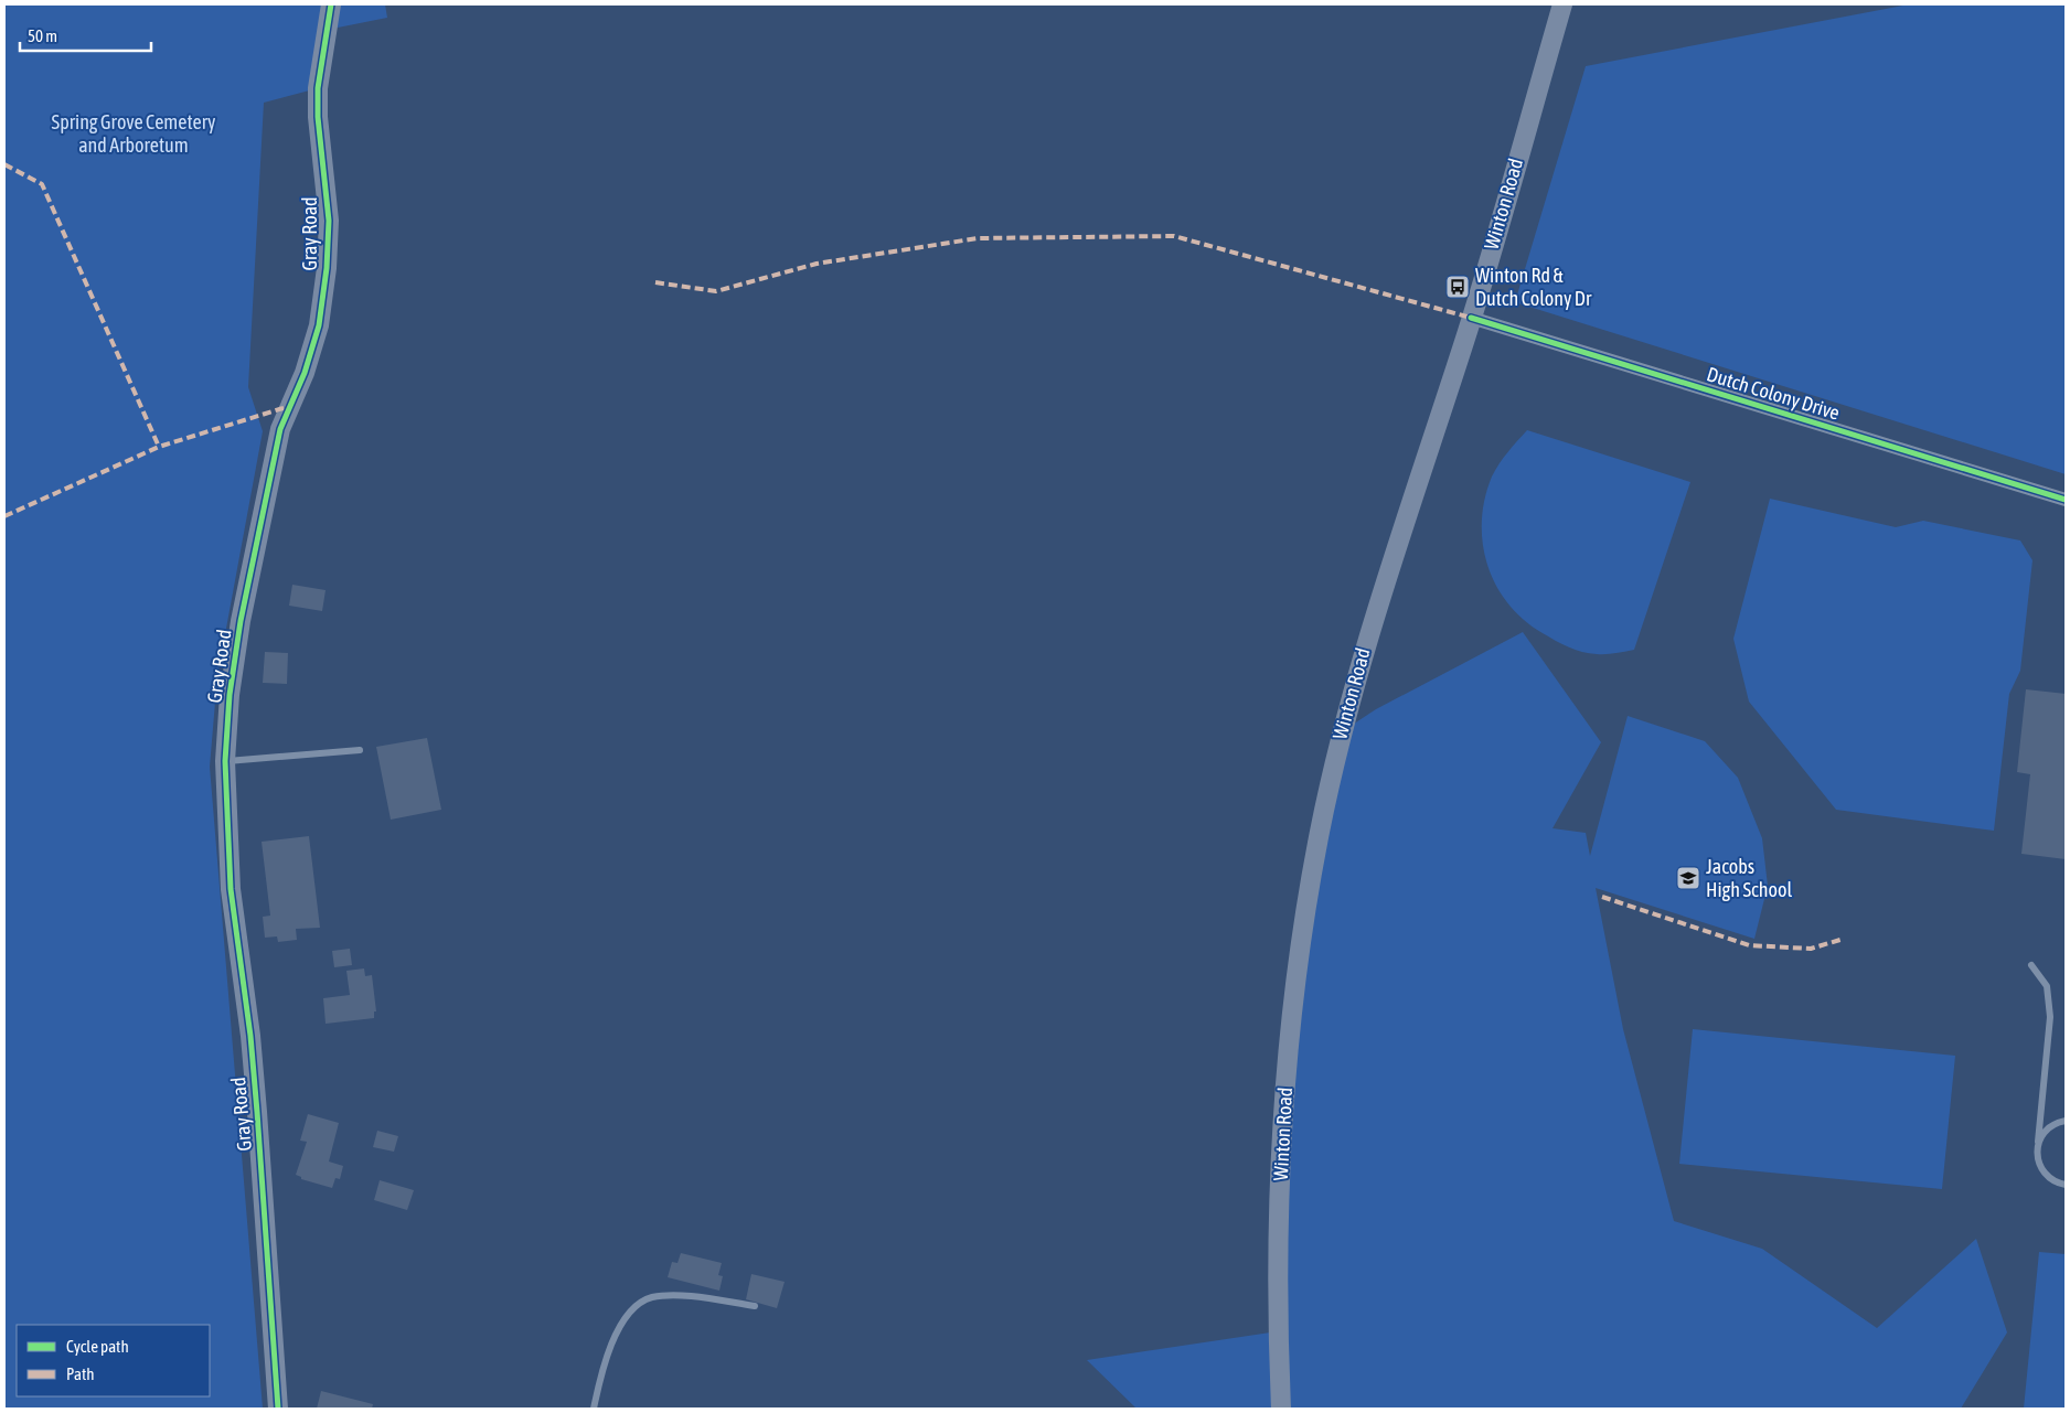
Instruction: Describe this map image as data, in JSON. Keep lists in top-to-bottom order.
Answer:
{
  "streets": {
    "main road": ["Winton Road", "Gray Road"],
    "street": ["Dutch Colony Drive"]
  },
  "crossings": [
    ["Winton Road", "Dutch Colony Drive"]
  ],
  "parks": ["Spring Grove Cemetery and Arboretum"],
  "places": {
    "bus stop": ["Winton Rd & Dutch Colony Dr"],
    "school or university": ["Jacobs High School"]
  },
  "legend": ["Cycle path", "Path"],
  "scale_bar": "50 m"
}
